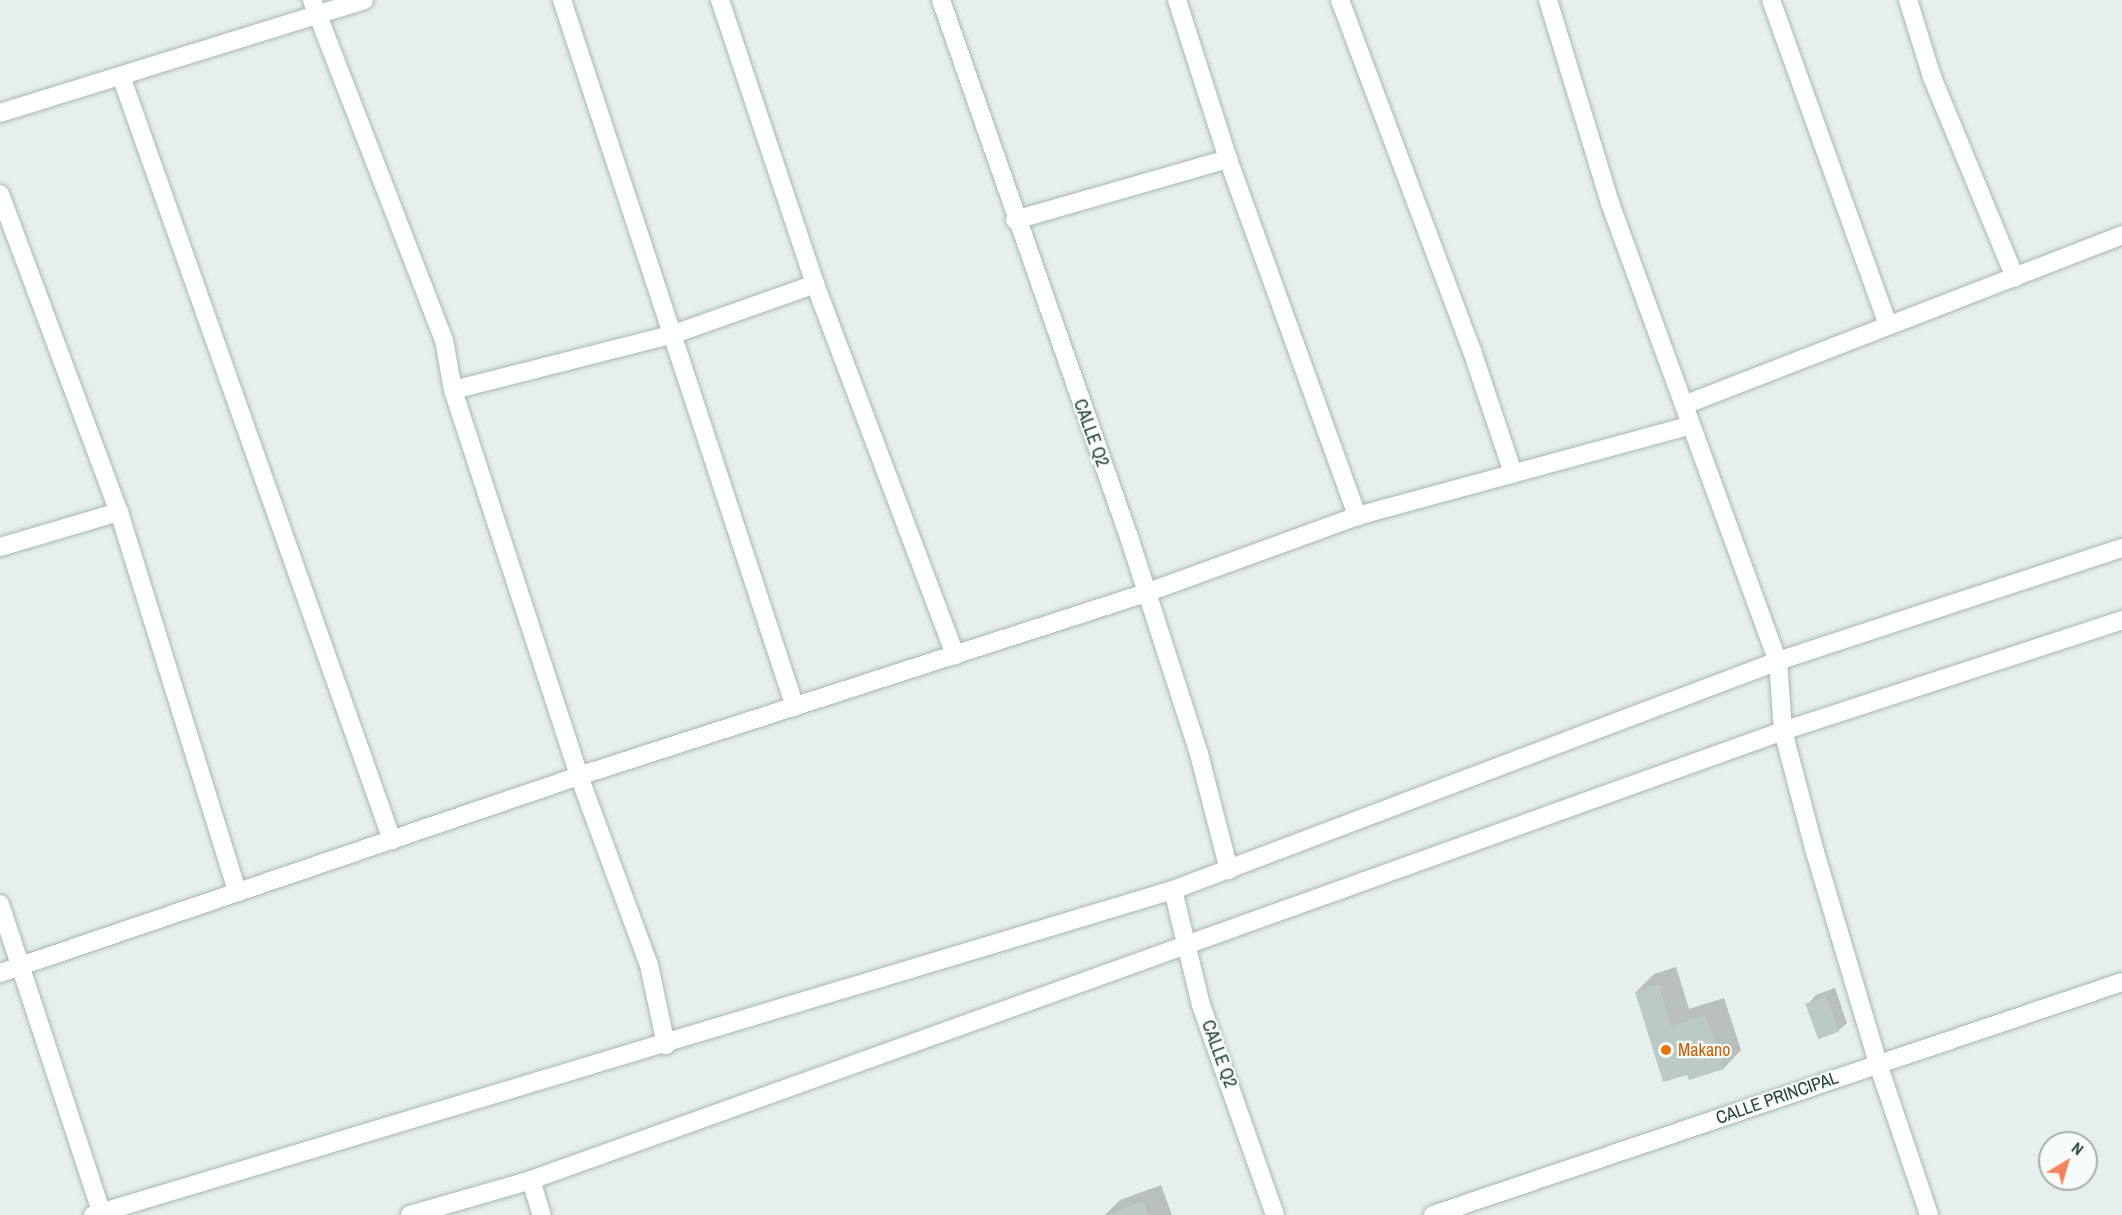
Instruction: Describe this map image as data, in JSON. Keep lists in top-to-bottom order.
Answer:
{
  "streets": {
    "street": ["CALLE Q2", "CALLE PRINCIPAL"]
  },
  "places": ["Makano"],
  "north": "top right"
}
